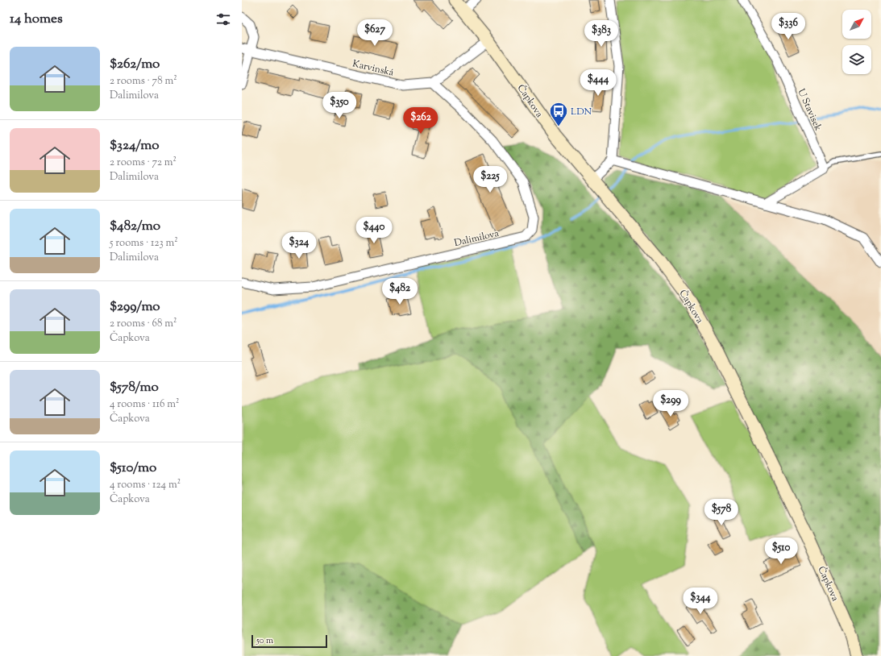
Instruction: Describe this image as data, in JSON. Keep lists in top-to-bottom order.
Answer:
{
  "streets": {
    "street": [
      "Karvinská",
      "Čapkova",
      "U Stavisek",
      "Dalimilova"
    ]
  },
  "crossings": [
    ["Karvinská", "Dalimilova"]
  ],
  "places": {
    "bus stop": ["LDN"]
  },
  "scale_bar": "50 m",
  "north": "top right",
  "page": {
    "heading": "14 homes",
    "price": [
      "$336",
      "$627",
      "$383",
      "$444",
      "$350",
      "$262",
      "$225",
      "$440",
      "$324",
      "$482",
      "$299",
      "$578",
      "$510",
      "$344"
    ],
    "list": [
      {
        "name": "$262/mo",
        "note": "2 rooms · 78 m² · Dalimilova"
      },
      {
        "name": "$324/mo",
        "note": "2 rooms · 72 m² · Dalimilova"
      },
      {
        "name": "$482/mo",
        "note": "5 rooms · 123 m² · Dalimilova"
      },
      {
        "name": "$299/mo",
        "note": "2 rooms · 68 m² · Čapkova"
      },
      {
        "name": "$578/mo",
        "note": "4 rooms · 116 m² · Čapkova"
      },
      {
        "name": "$510/mo",
        "note": "4 rooms · 124 m² · Čapkova"
      }
    ],
    "scale": "50 m"
  }
}
